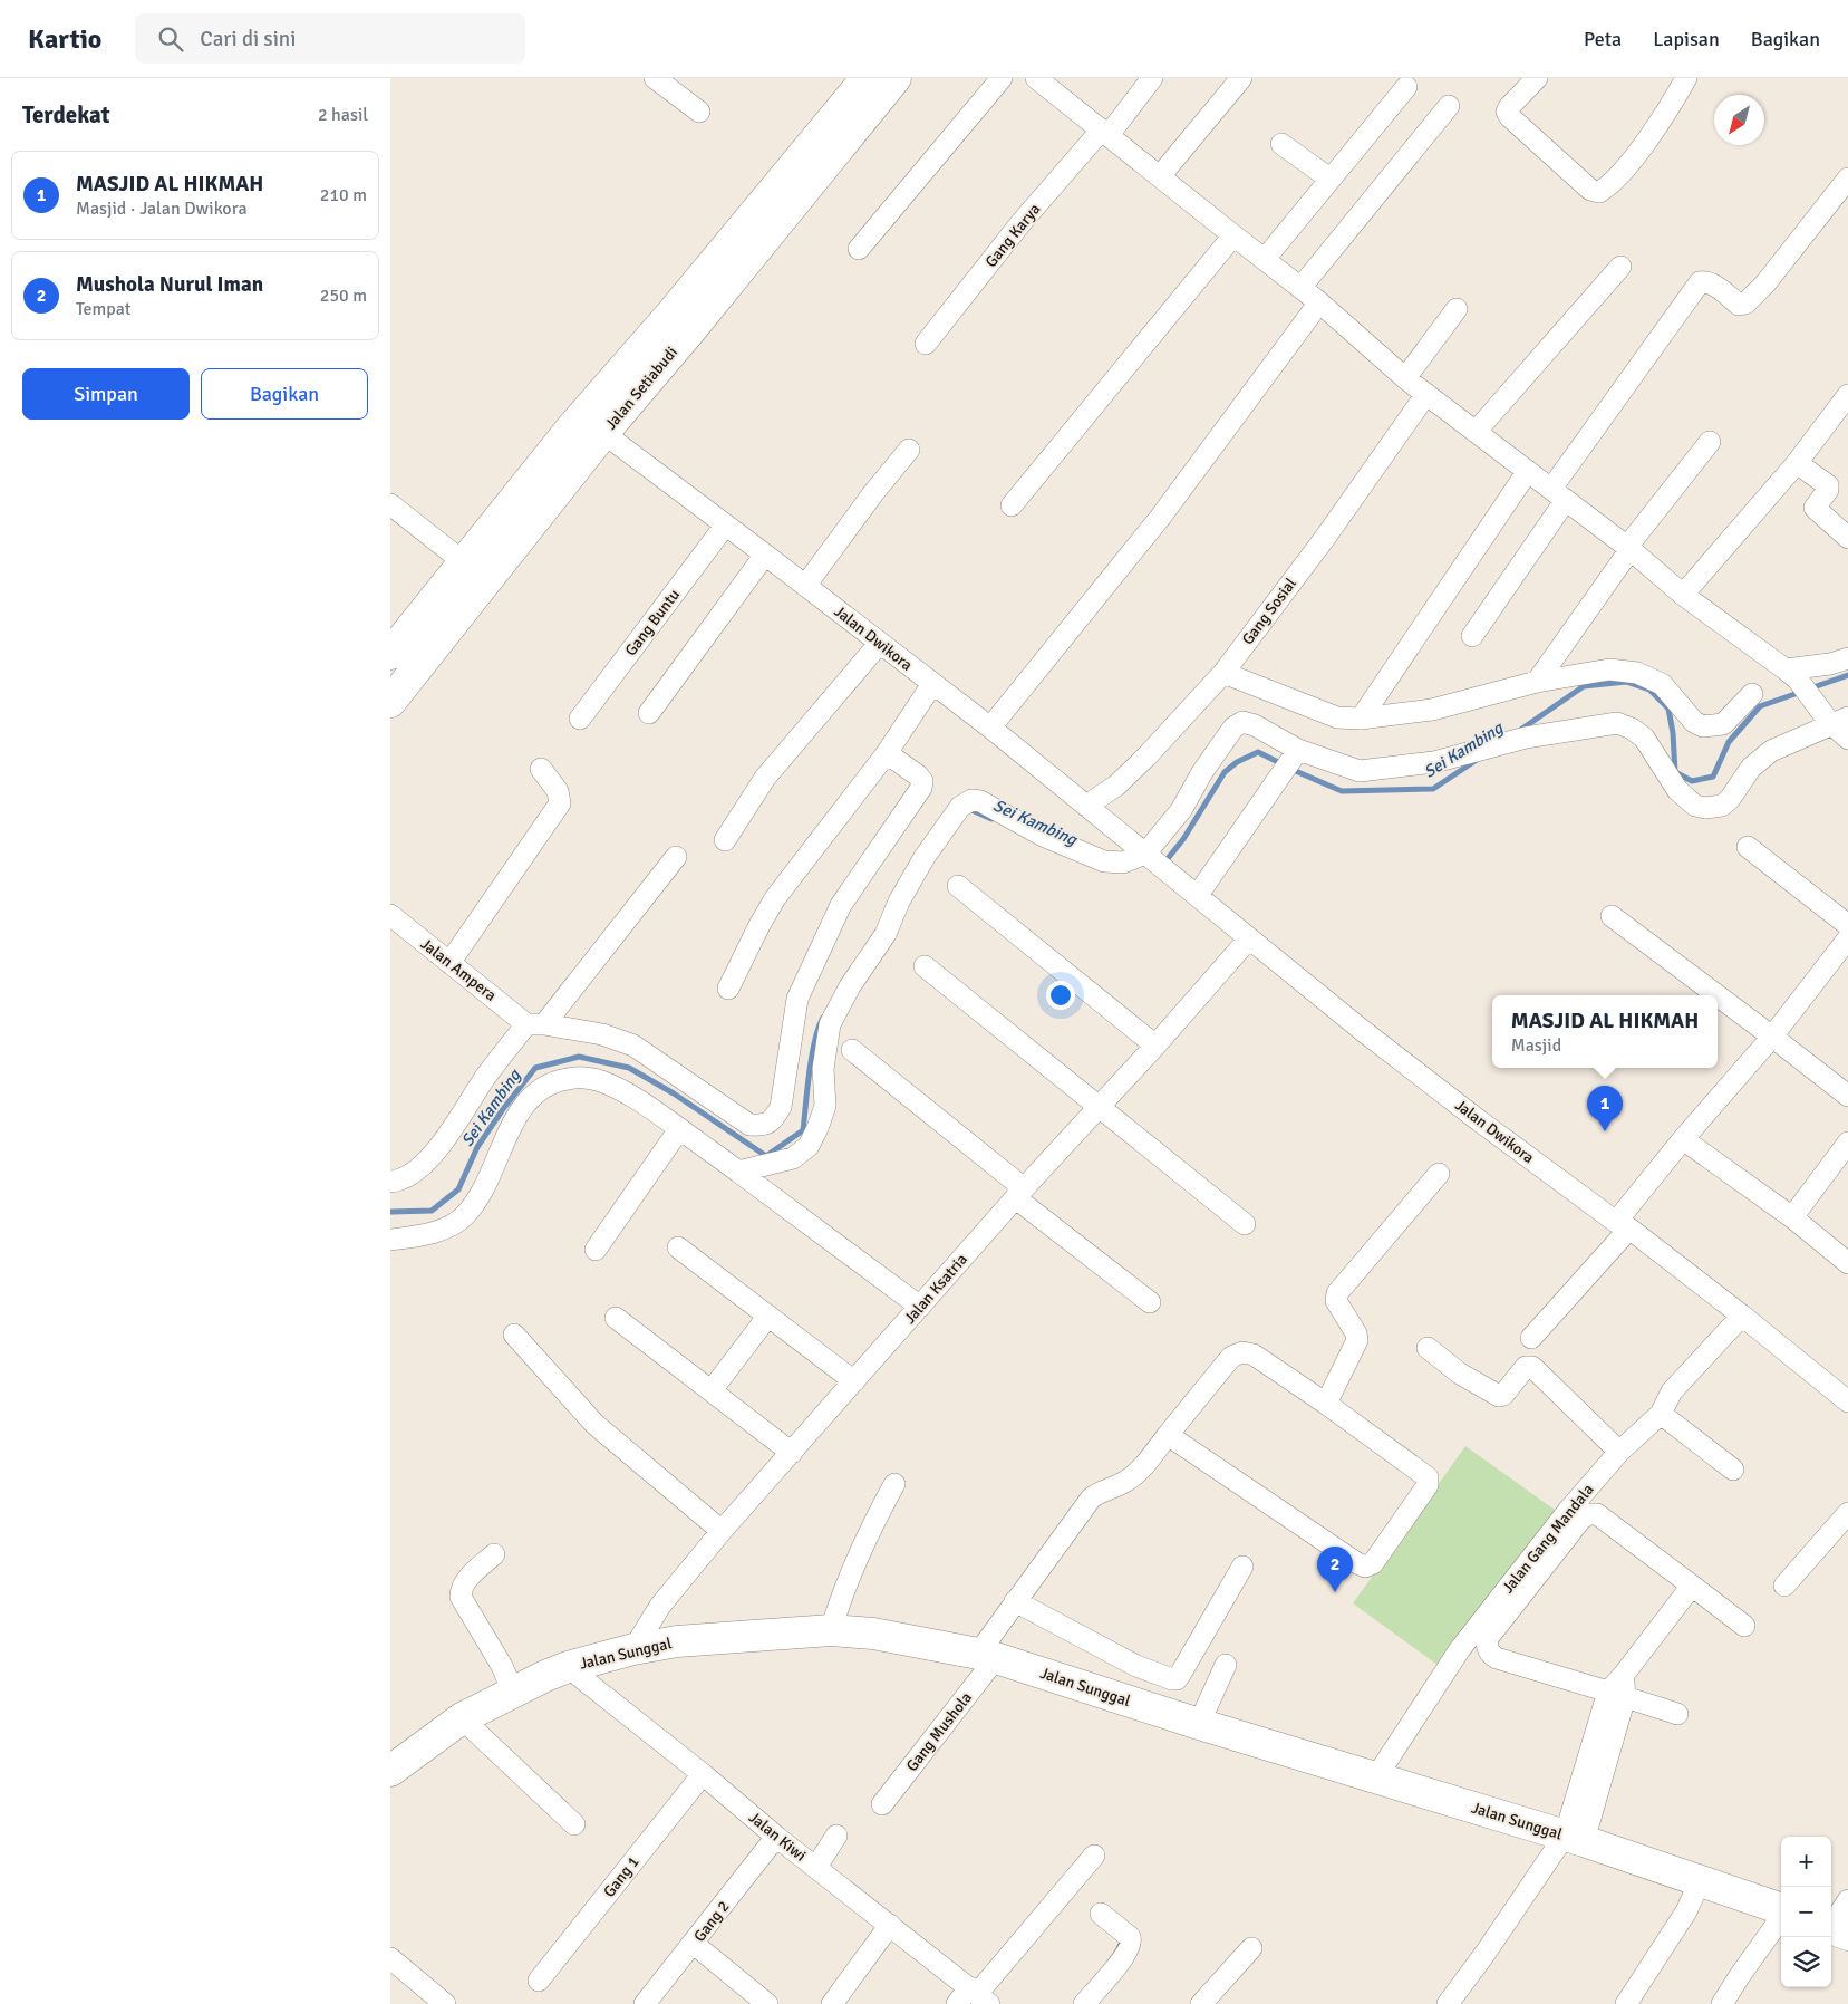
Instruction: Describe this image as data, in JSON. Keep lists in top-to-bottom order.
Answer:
{
  "streets": {
    "main road": ["Jalan Setiabudi", "Jalan Sunggal"],
    "street": [
      "Gang Karya",
      "Gang Sosial",
      "Gang Buntu",
      "Jalan Dwikora",
      "Jalan Ampera",
      "Jalan Ksatria",
      "Jalan Gang Mandala",
      "Gang Mushola",
      "Jalan Kiwi",
      "Gang 1",
      "Gang 2"
    ]
  },
  "crossings": [
    ["Jalan Setiabudi", "Jalan Dwikora"],
    ["Gang Sosial", "Jalan Dwikora"],
    ["Gang Buntu", "Jalan Dwikora"],
    ["Jalan Dwikora", "Jalan Ksatria"],
    ["Jalan Dwikora", "Jalan Gang Mandala"],
    ["Jalan Ksatria", "Jalan Sunggal"],
    ["Jalan Gang Mandala", "Jalan Sunggal"],
    ["Jalan Sunggal", "Gang Mushola"],
    ["Jalan Sunggal", "Jalan Kiwi"],
    ["Jalan Kiwi", "Gang 1"],
    ["Jalan Kiwi", "Gang 2"]
  ],
  "water": ["Sei Kambing"],
  "north": "bottom left",
  "page": {
    "header": "Kartio",
    "search": "Cari di sini",
    "nav": ["Peta", "Lapisan", "Bagikan"],
    "heading": ["Terdekat", "2 hasil"],
    "list": [
      {
        "mark": "1",
        "name": "MASJID AL HIKMAH",
        "note": "Masjid · Jalan Dwikora",
        "value": "210 m"
      },
      {
        "mark": "2",
        "name": "Mushola Nurul Iman",
        "note": "Tempat",
        "value": "250 m"
      }
    ],
    "buttons": ["Simpan", "Bagikan"],
    "popup": ["MASJID AL HIKMAH", "Masjid"],
    "pins": ["1", "2"],
    "map_buttons": ["+", "−"]
  }
}
